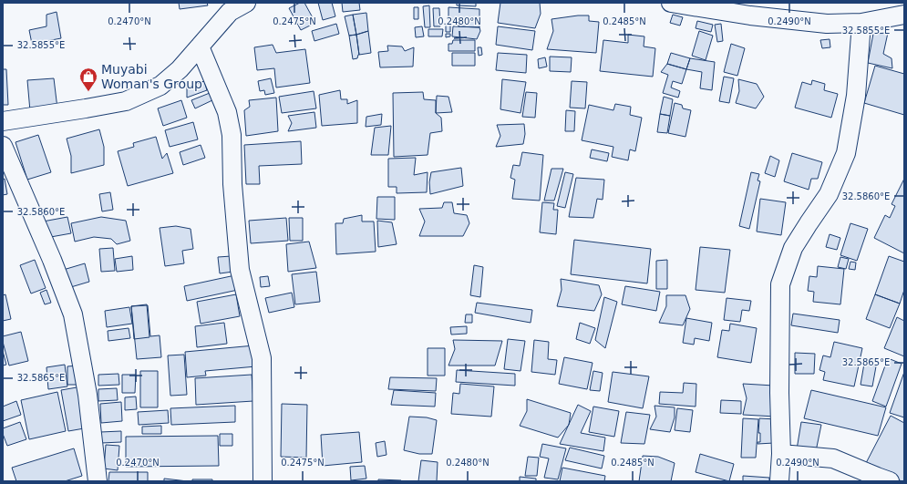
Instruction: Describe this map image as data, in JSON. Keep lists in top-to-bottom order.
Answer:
{
  "places": {
    "shop": ["Muyabi Woman's Group"]
  },
  "coordinates": [
    "0.2470°N",
    "0.2475°N",
    "0.2480°N",
    "0.2485°N",
    "0.2490°N",
    "32.5855°E",
    "32.5860°E",
    "32.5865°E"
  ]
}
